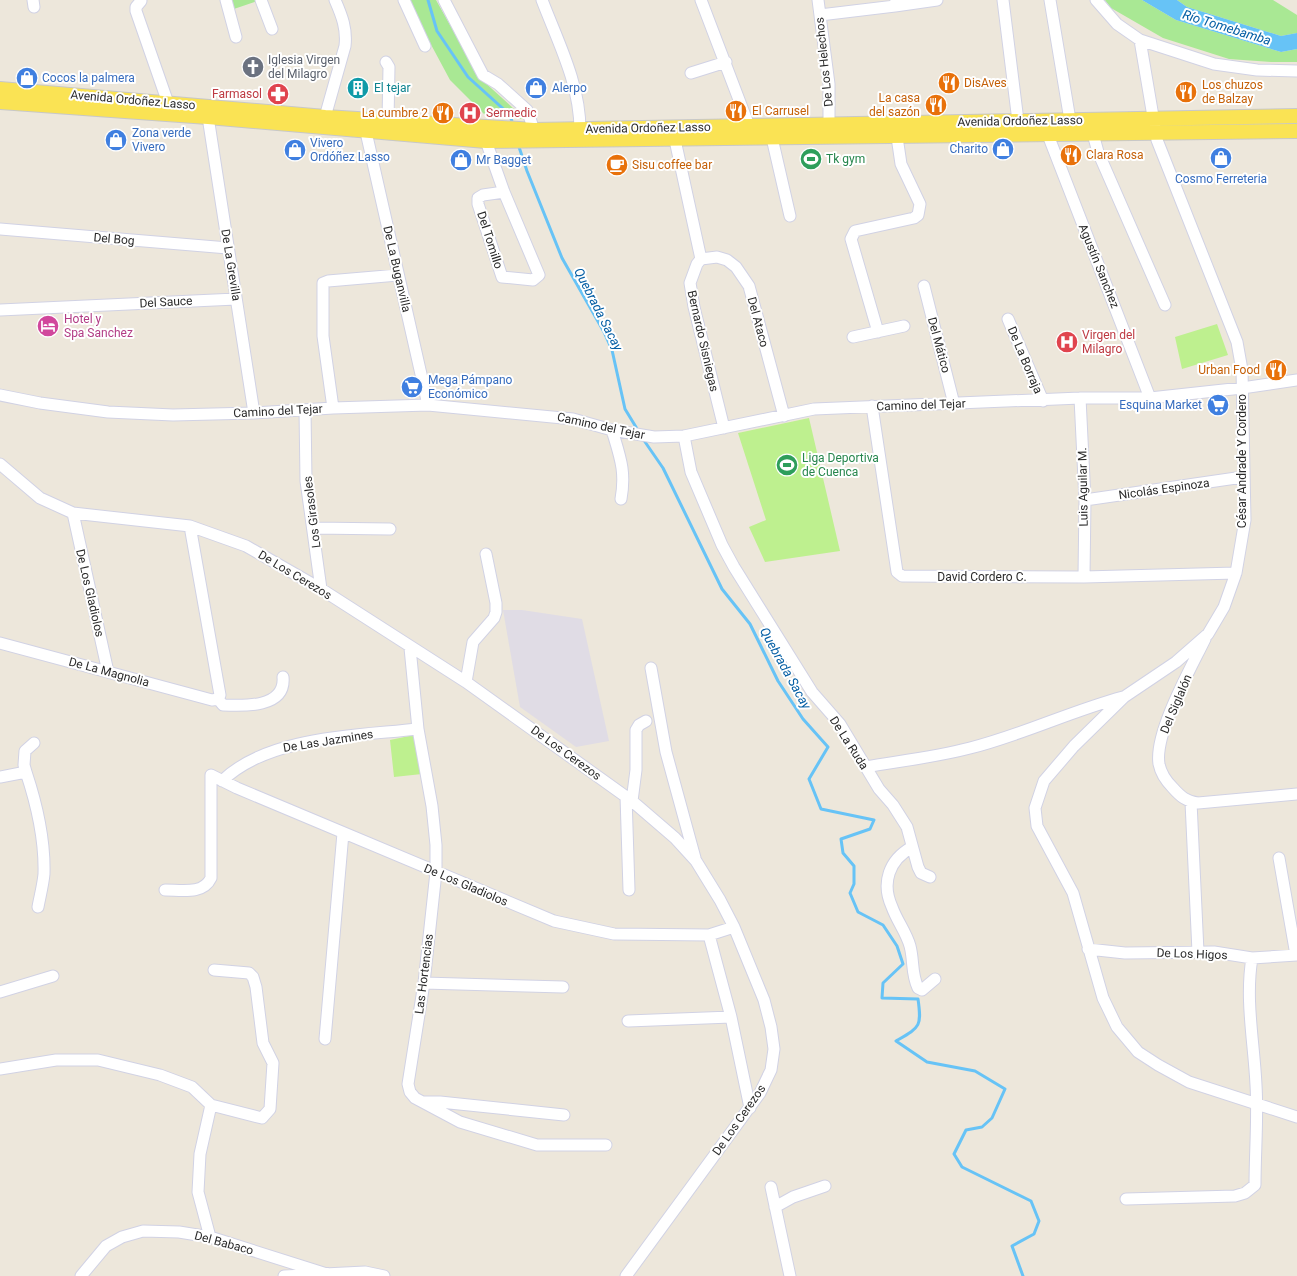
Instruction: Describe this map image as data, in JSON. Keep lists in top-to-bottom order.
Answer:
{
  "streets": {
    "main road": ["Avenida Ordoñez Lasso"],
    "street": [
      "De Los Helechos",
      "Del Bog",
      "Del Tomillo",
      "De La Grevilla",
      "Agustín Sanchez",
      "De La Buganvilla",
      "Del Sauce",
      "Del Ataco",
      "Bernardo Sisniegas",
      "Del Mático",
      "De La Borraja",
      "Camino del Tejar",
      "César Andrade Y Cordero",
      "Luis Aguilar M.",
      "Nicolás Espinoza",
      "Los Girasoles",
      "De Los Cerezos",
      "David Cordero C.",
      "De Los Gladiolos",
      "De La Magnolia",
      "Del Siglalón",
      "De Las Jazmines",
      "De La Ruda",
      "De Los Higos",
      "Las Hortencias",
      "Del Babaco"
    ]
  },
  "crossings": [
    ["De Los Helechos", "Avenida Ordoñez Lasso"],
    ["Avenida Ordoñez Lasso", "Del Tomillo"],
    ["Avenida Ordoñez Lasso", "De La Grevilla"],
    ["Avenida Ordoñez Lasso", "Agustín Sanchez"],
    ["Avenida Ordoñez Lasso", "De La Buganvilla"],
    ["Avenida Ordoñez Lasso", "César Andrade Y Cordero"],
    ["Del Bog", "De La Grevilla"],
    ["De La Grevilla", "Del Sauce"],
    ["De La Grevilla", "Camino del Tejar"],
    ["Agustín Sanchez", "Camino del Tejar"],
    ["De La Buganvilla", "Camino del Tejar"],
    ["Del Ataco", "Bernardo Sisniegas"],
    ["Del Ataco", "Camino del Tejar"],
    ["Bernardo Sisniegas", "Camino del Tejar"],
    ["Del Mático", "Camino del Tejar"],
    ["De La Borraja", "Camino del Tejar"],
    ["Camino del Tejar", "César Andrade Y Cordero"],
    ["Camino del Tejar", "Luis Aguilar M."],
    ["Camino del Tejar", "Los Girasoles"],
    ["Camino del Tejar", "David Cordero C."],
    ["Camino del Tejar", "De La Ruda"],
    ["César Andrade Y Cordero", "Nicolás Espinoza"],
    ["César Andrade Y Cordero", "David Cordero C."],
    ["César Andrade Y Cordero", "Del Siglalón"],
    ["César Andrade Y Cordero", "De Los Higos"],
    ["Luis Aguilar M.", "Nicolás Espinoza"],
    ["Luis Aguilar M.", "David Cordero C."],
    ["Los Girasoles", "De Los Cerezos"],
    ["De Los Cerezos", "De Los Gladiolos"],
    ["De Los Cerezos", "Las Hortencias"],
    ["De Los Gladiolos", "De La Magnolia"],
    ["De Los Gladiolos", "De Las Jazmines"],
    ["De Los Gladiolos", "Las Hortencias"],
    ["De Las Jazmines", "Las Hortencias"]
  ],
  "water": ["Río Tomebamba", "Quebrada Sacay"],
  "places": {
    "church": ["Iglesia Virgen del Milagro"],
    "shop": [
      "Cocos la palmera",
      "Alerpo",
      "Zona verde Vivero",
      "Charito",
      "Vivero Ordóñez Lasso",
      "Cosmo Ferreteria",
      "Mr Bagget"
    ],
    "restaurant": [
      "DisAves",
      "Los chuzos de Balzay",
      "La casa del sazón",
      "El Carrusel",
      "La cumbre 2",
      "Clara Rosa",
      "Urban Food"
    ],
    "building": ["El tejar"],
    "pharmacy": ["Farmasol"],
    "hospital": ["Sermedic", "Virgen del Milagro"],
    "sports": ["Tk gym", "Liga Deportiva de Cuenca"],
    "cafe": ["Sisu coffee bar"],
    "hotel": ["Hotel y Spa Sanchez"],
    "supermarket": ["Mega Pámpano Económico", "Esquina Market"]
  }
}
